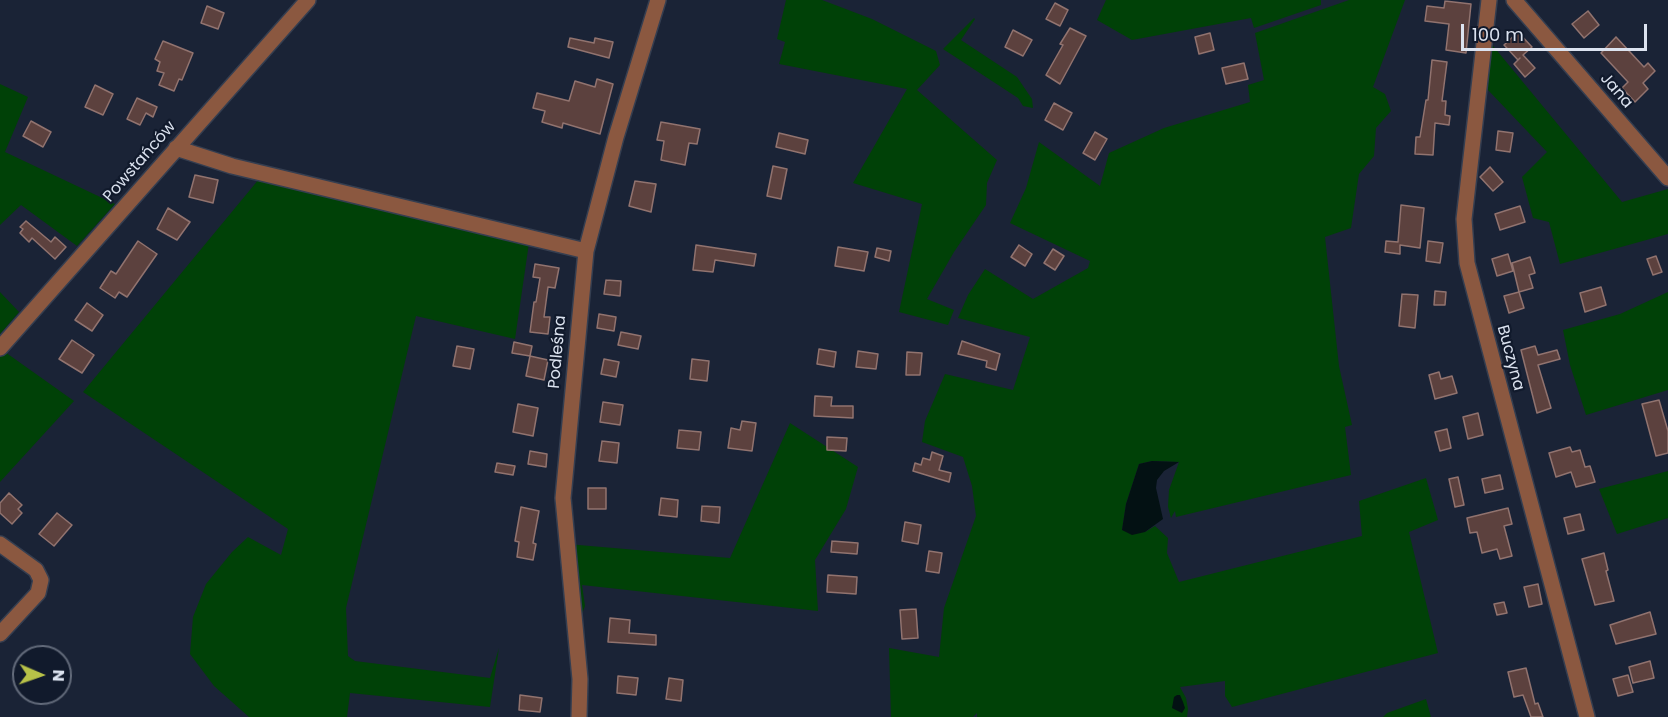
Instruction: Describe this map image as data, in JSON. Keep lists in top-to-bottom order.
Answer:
{
  "streets": {
    "street": [
      "Jana",
      "Powstańców",
      "Podleśna",
      "Buczyna"
    ]
  },
  "scale_bar": "100 m",
  "north": "right"
}
